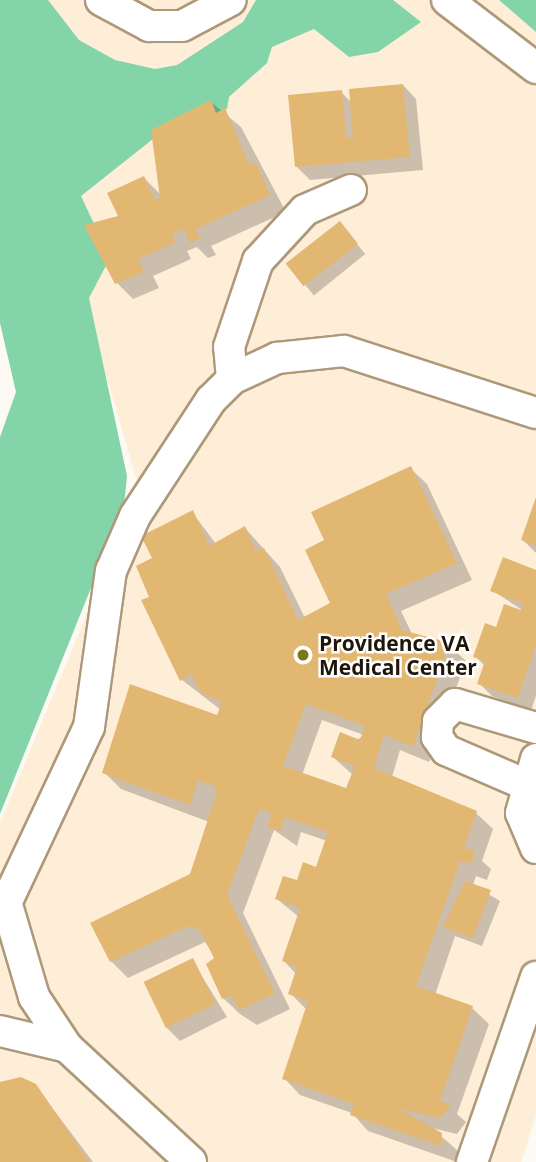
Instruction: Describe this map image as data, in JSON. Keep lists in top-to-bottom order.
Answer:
{
  "places": ["Providence VA Medical Center"]
}
